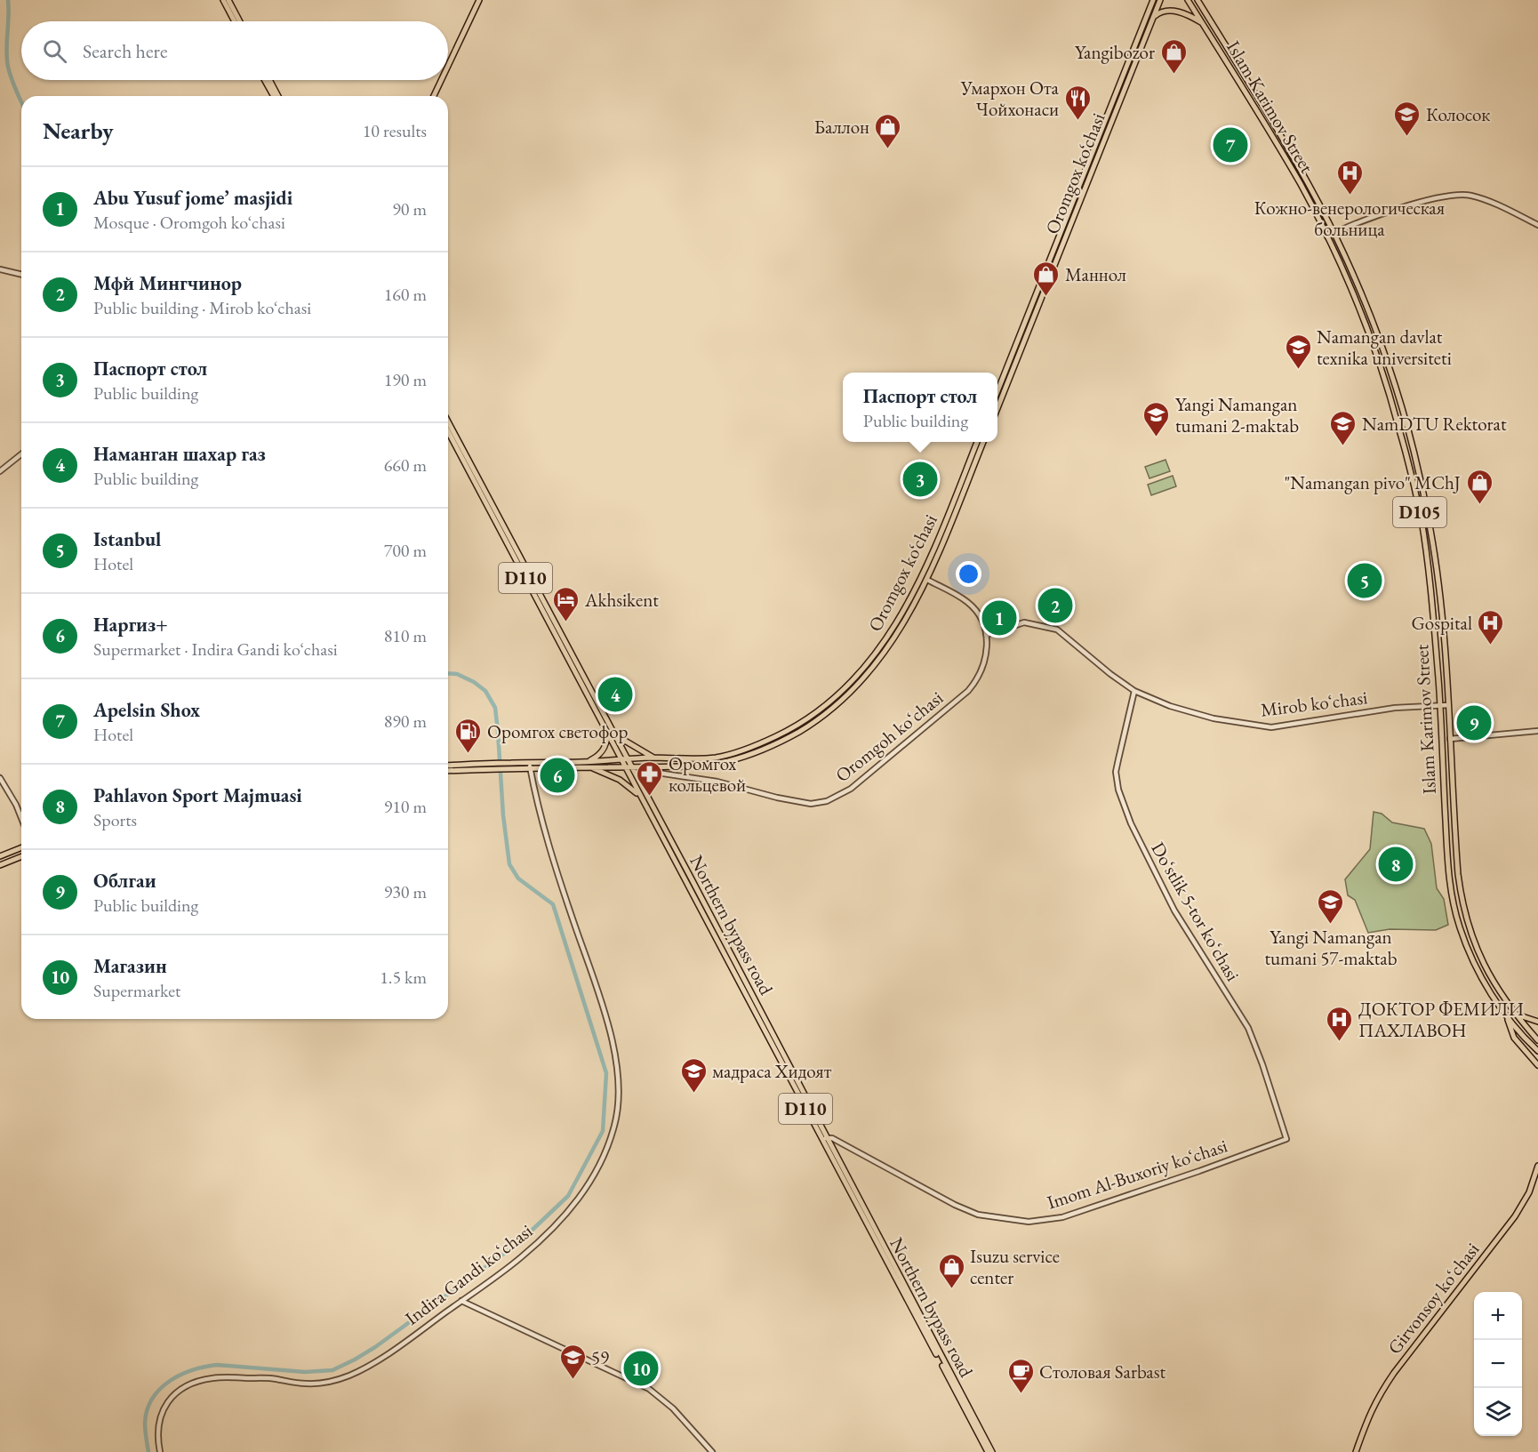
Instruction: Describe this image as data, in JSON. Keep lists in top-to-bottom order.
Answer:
{
  "streets": {
    "main road": [
      "Islam Karimov Street",
      "Oromgox ko‘chasi",
      "D105",
      "D110",
      "Northern bypass road",
      "Girvonsoy koʻchasi"
    ],
    "street": [
      "Mirob koʻchasi",
      "Oromgoh koʻchasi",
      "Doʻstlik 5-tor koʻchasi",
      "Imom Al-Buxoriy koʻchasi",
      "Indira Gandi koʻchasi"
    ]
  },
  "crossings": [
    ["Islam Karimov Street", "Mirob koʻchasi"],
    ["Oromgox ko‘chasi", "Oromgoh koʻchasi"],
    ["Mirob koʻchasi", "Oromgoh koʻchasi"],
    ["Mirob koʻchasi", "Doʻstlik 5-tor koʻchasi"],
    ["Doʻstlik 5-tor koʻchasi", "Imom Al-Buxoriy koʻchasi"],
    ["Northern bypass road", "Imom Al-Buxoriy koʻchasi"]
  ],
  "places": {
    "shop": [
      "Yangibozor",
      "Баллон",
      "Маннол",
      "\"Namangan pivo\" MChJ",
      "Isuzu service center"
    ],
    "restaurant": ["Умархон Ота Чойхонаси"],
    "school or university": [
      "Колосок",
      "Namangan davlat texnika universiteti",
      "Yangi Namangan tumani 2-maktab",
      "NamDTU Rektorat",
      "Yangi Namangan tumani 57-maktab",
      "мадраса Хидоят",
      "59"
    ],
    "hospital": ["Кожно-венерологическая больница", "Gospital", "ДОКТОР ФЕМИЛИ ПАХЛАВОН"],
    "hotel": ["Akhsikent"],
    "fuel station": ["Оромгох светофор"],
    "pharmacy": ["Оромгох кольцевой"],
    "cafe": ["Столовая Sarbast"]
  },
  "page": {
    "search": "Search here",
    "heading": ["Nearby", "10 results"],
    "pins": [
      "7",
      "3",
      "5",
      "2",
      "1",
      "4",
      "9",
      "6",
      "8",
      "10"
    ],
    "list": [
      {
        "mark": "1",
        "name": "Abu Yusuf jome’ masjidi",
        "note": "Mosque · Oromgoh koʻchasi",
        "value": "90 m"
      },
      {
        "mark": "2",
        "name": "Мфй Мингчинор",
        "note": "Public building · Mirob koʻchasi",
        "value": "160 m"
      },
      {
        "mark": "3",
        "name": "Паспорт стол",
        "note": "Public building",
        "value": "190 m"
      },
      {
        "mark": "4",
        "name": "Наманган шахар газ",
        "note": "Public building",
        "value": "660 m"
      },
      {
        "mark": "5",
        "name": "Istanbul",
        "note": "Hotel",
        "value": "700 m"
      },
      {
        "mark": "6",
        "name": "Наргиз+",
        "note": "Supermarket · Indira Gandi koʻchasi",
        "value": "810 m"
      },
      {
        "mark": "7",
        "name": "Apelsin Shox",
        "note": "Hotel",
        "value": "890 m"
      },
      {
        "mark": "8",
        "name": "Pahlavon Sport Majmuasi",
        "note": "Sports",
        "value": "910 m"
      },
      {
        "mark": "9",
        "name": "Облгаи",
        "note": "Public building",
        "value": "930 m"
      },
      {
        "mark": "10",
        "name": "Магазин",
        "note": "Supermarket",
        "value": "1.5 km"
      }
    ],
    "popup": ["Паспорт стол", "Public building"],
    "map_buttons": ["+", "−"]
  }
}
